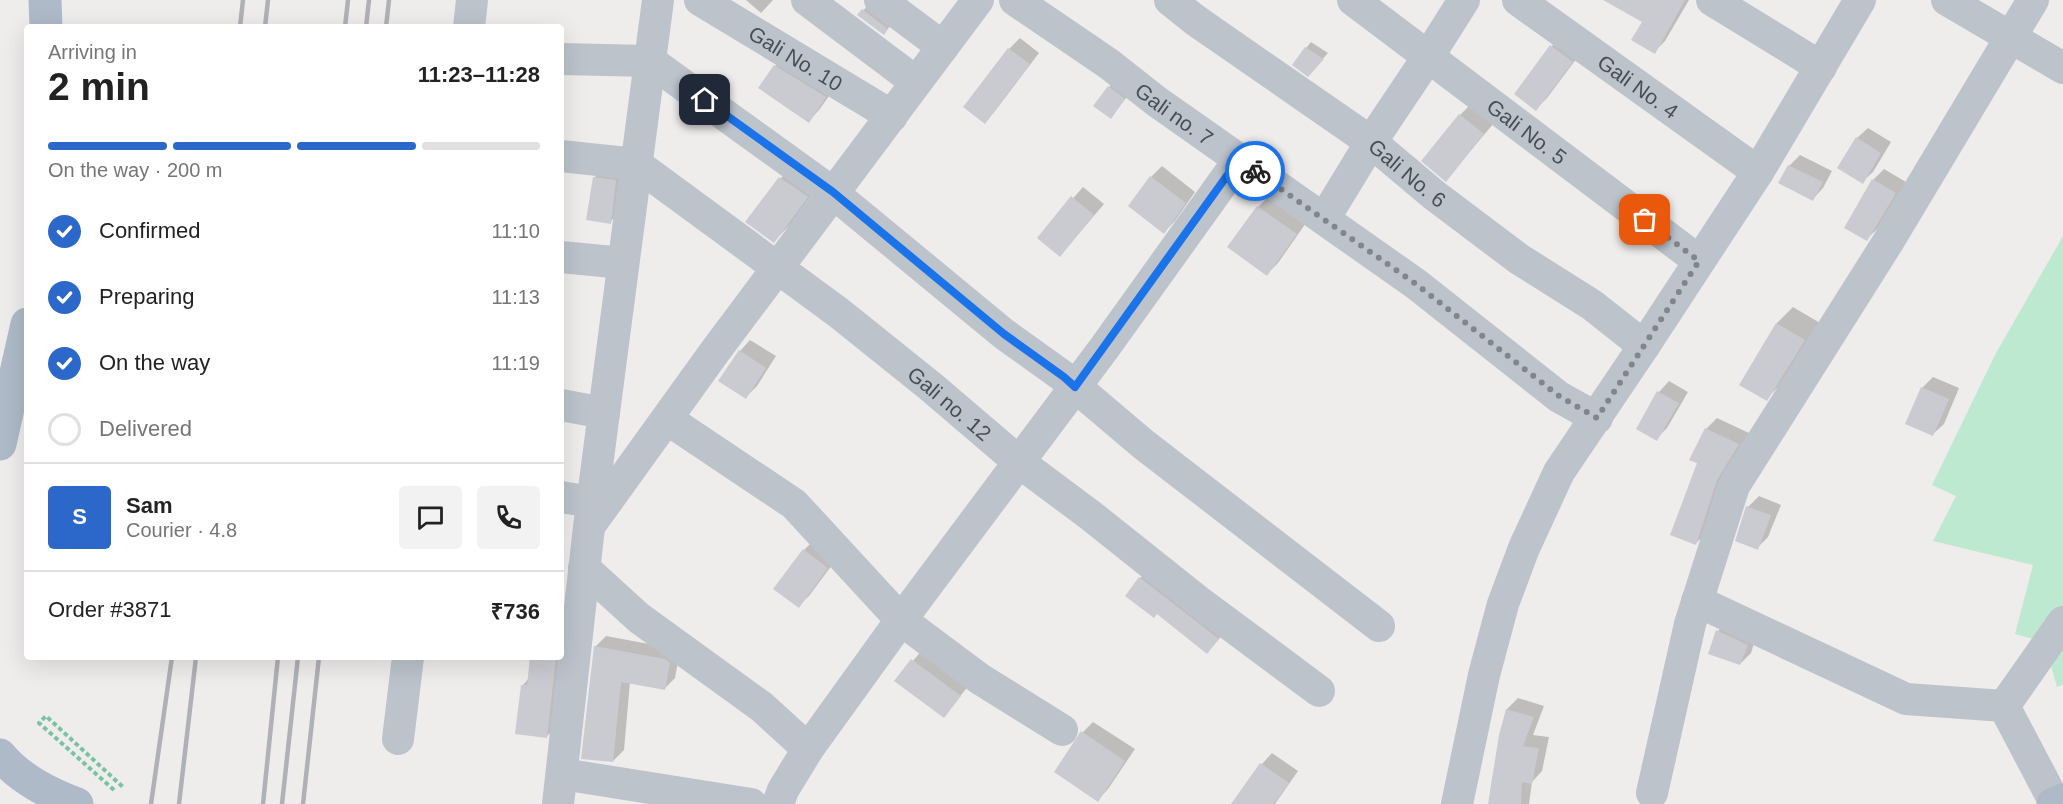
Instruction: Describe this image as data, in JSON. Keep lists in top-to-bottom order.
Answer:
{
  "streets": {
    "street": [
      "Gali No. 10",
      "Gali No. 4",
      "Gali no. 7",
      "Gali No. 5",
      "Gali No. 6",
      "Gali no. 12"
    ]
  },
  "page": {
    "heading": ["2 min", "Arriving in", "11:23–11:28"],
    "panel": [
      "Sam",
      "Courier · 4.8",
      "Order #3871",
      "₹736"
    ],
    "bar": "On the way · 200 m",
    "list": [
      ["Confirmed", "11:10"],
      ["Preparing", "11:13"],
      ["On the way", "11:19"],
      "Delivered"
    ],
    "round": "S"
  }
}
